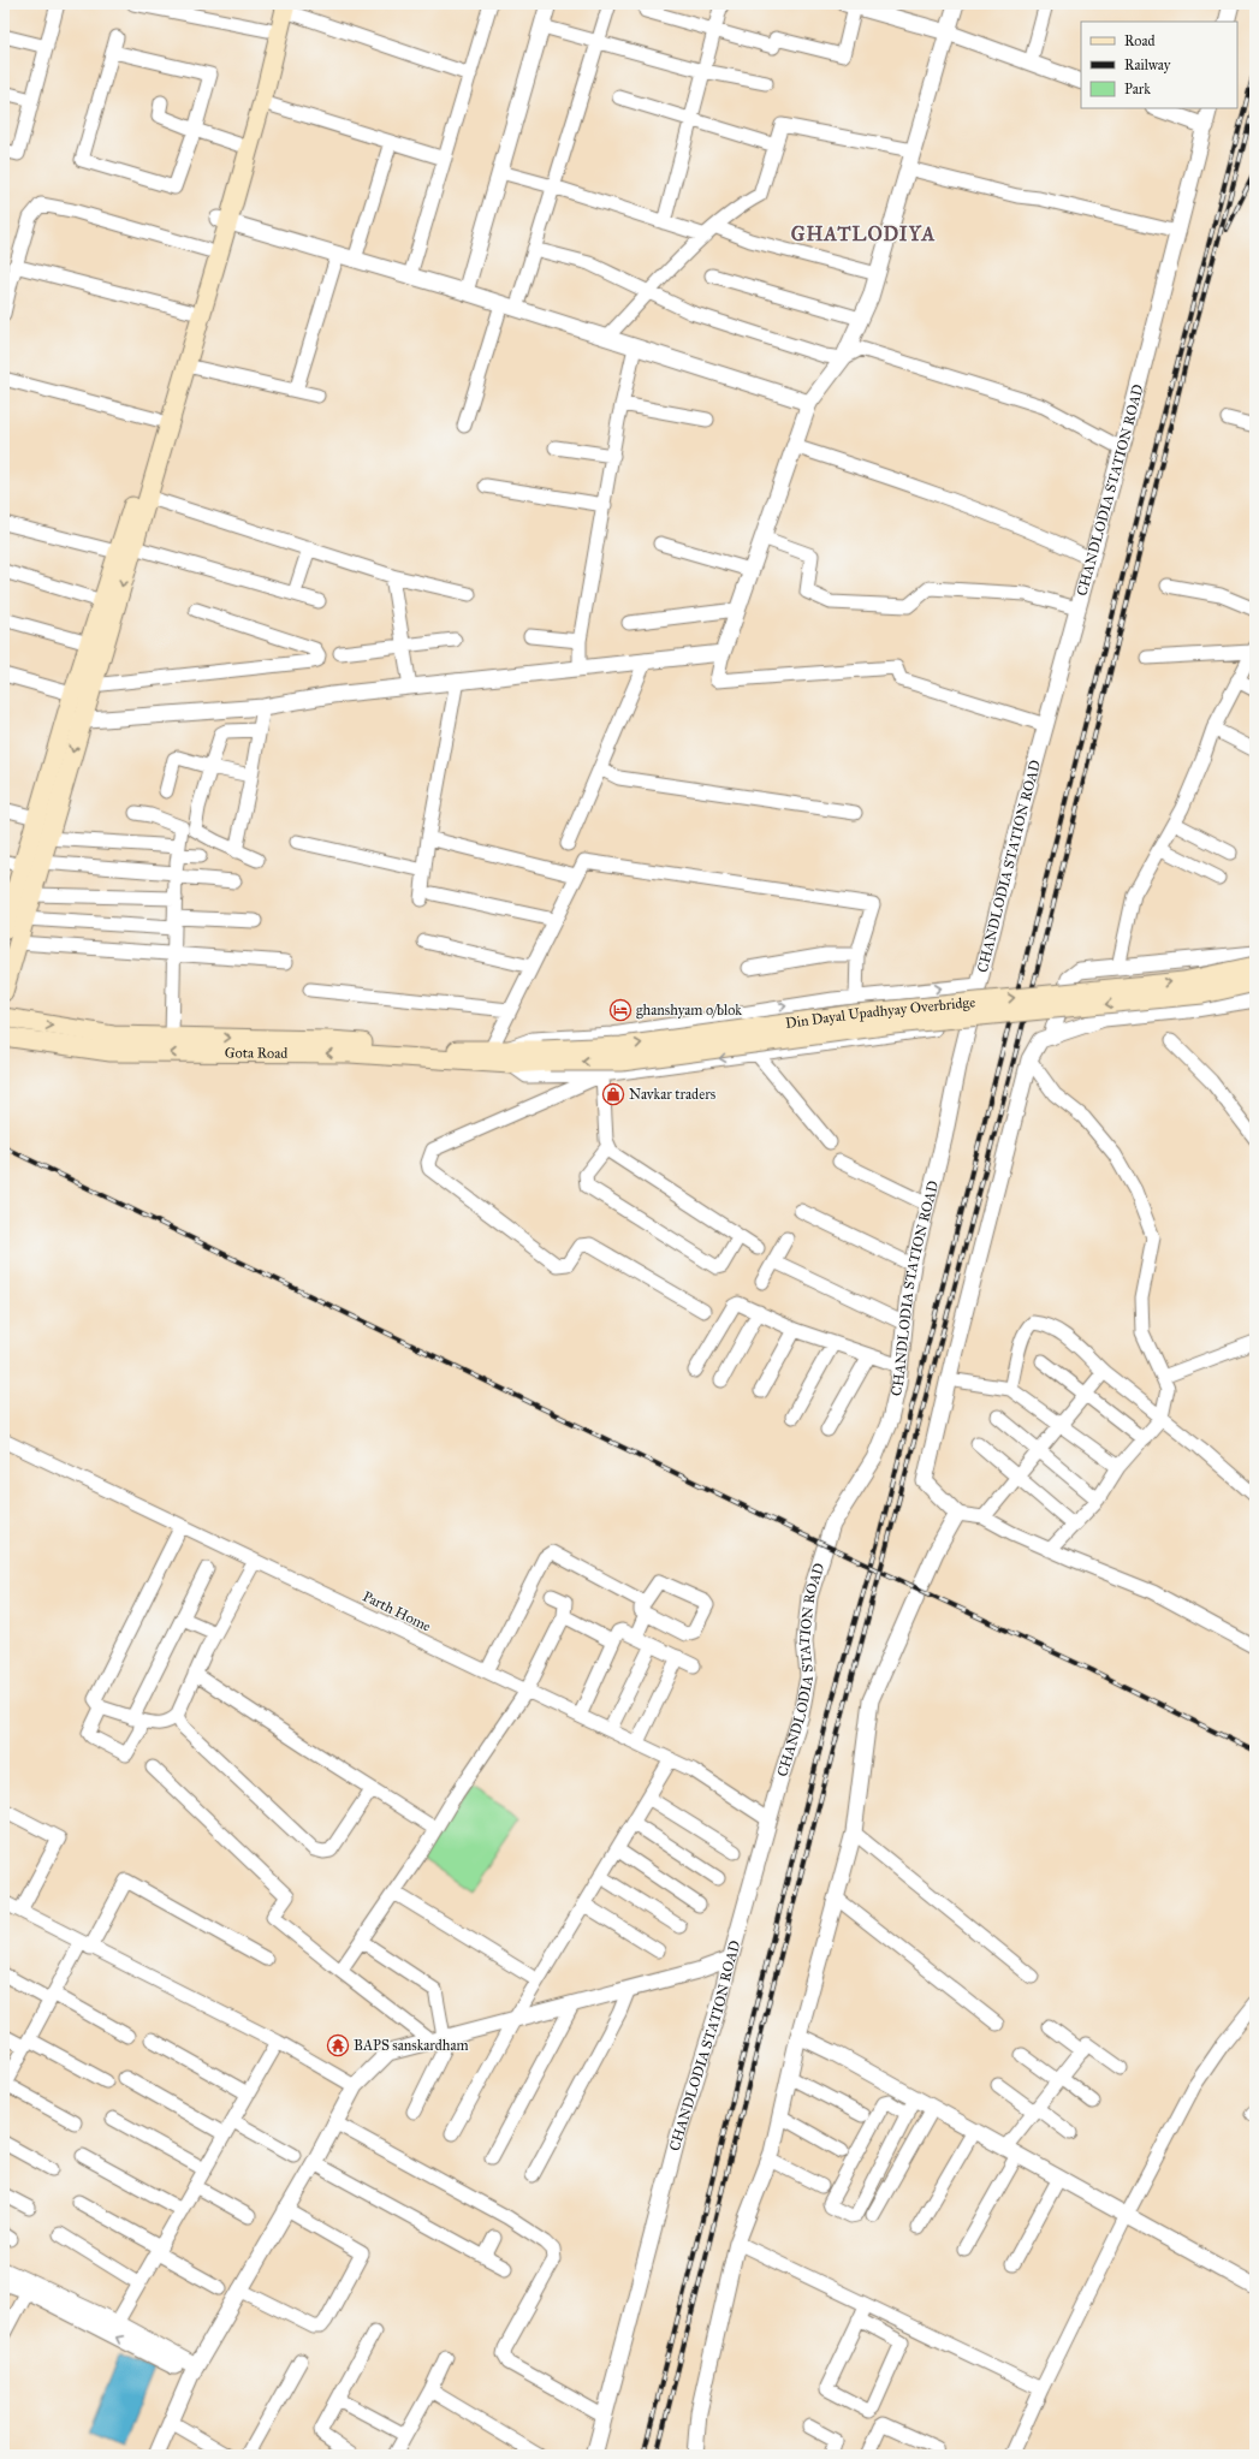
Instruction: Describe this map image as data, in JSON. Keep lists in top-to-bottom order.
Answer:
{
  "streets": {
    "main road": ["Din Dayal Upadhyay Overbridge", "Gota Road"],
    "street": ["CHANDLODIA STATION ROAD", "Parth Home"]
  },
  "crossings": [
    ["CHANDLODIA STATION ROAD", "Parth Home"],
    ["Din Dayal Upadhyay Overbridge", "Gota Road"]
  ],
  "districts": ["GHATLODIYA"],
  "places": {
    "hotel": ["ghanshyam o/blok"],
    "shop": ["Navkar traders"],
    "temple": ["BAPS sanskardham"]
  },
  "legend": ["Road", "Railway", "Park"]
}
